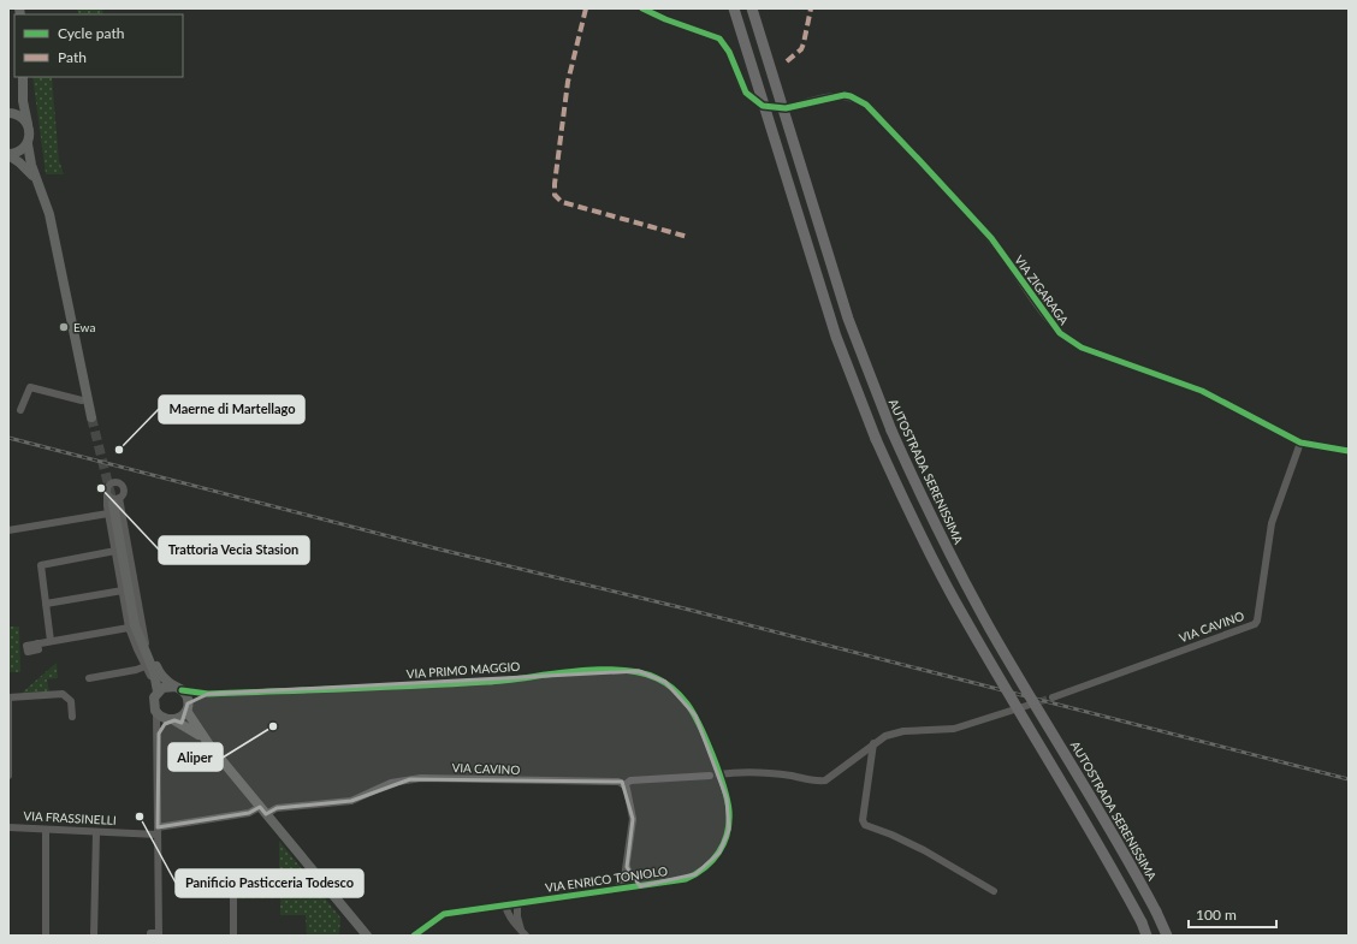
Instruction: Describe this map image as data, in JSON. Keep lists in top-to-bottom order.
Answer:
{
  "streets": {
    "highway": ["AUTOSTRADA SERENISSIMA"],
    "street": [
      "VIA ZIGARAGA",
      "VIA CAVINO",
      "VIA PRIMO MAGGIO",
      "VIA FRASSINELLI",
      "VIA ENRICO TONIOLO"
    ]
  },
  "crossings": [
    ["VIA ZIGARAGA", "VIA CAVINO"],
    ["VIA CAVINO", "VIA FRASSINELLI"],
    ["VIA PRIMO MAGGIO", "VIA ENRICO TONIOLO"]
  ],
  "places": [
    "Ewa",
    "Maerne di Martellago",
    "Trattoria Vecia Stasion",
    "Aliper",
    "Panificio Pasticceria Todesco"
  ],
  "legend": ["Cycle path", "Path"],
  "scale_bar": "100 m"
}
